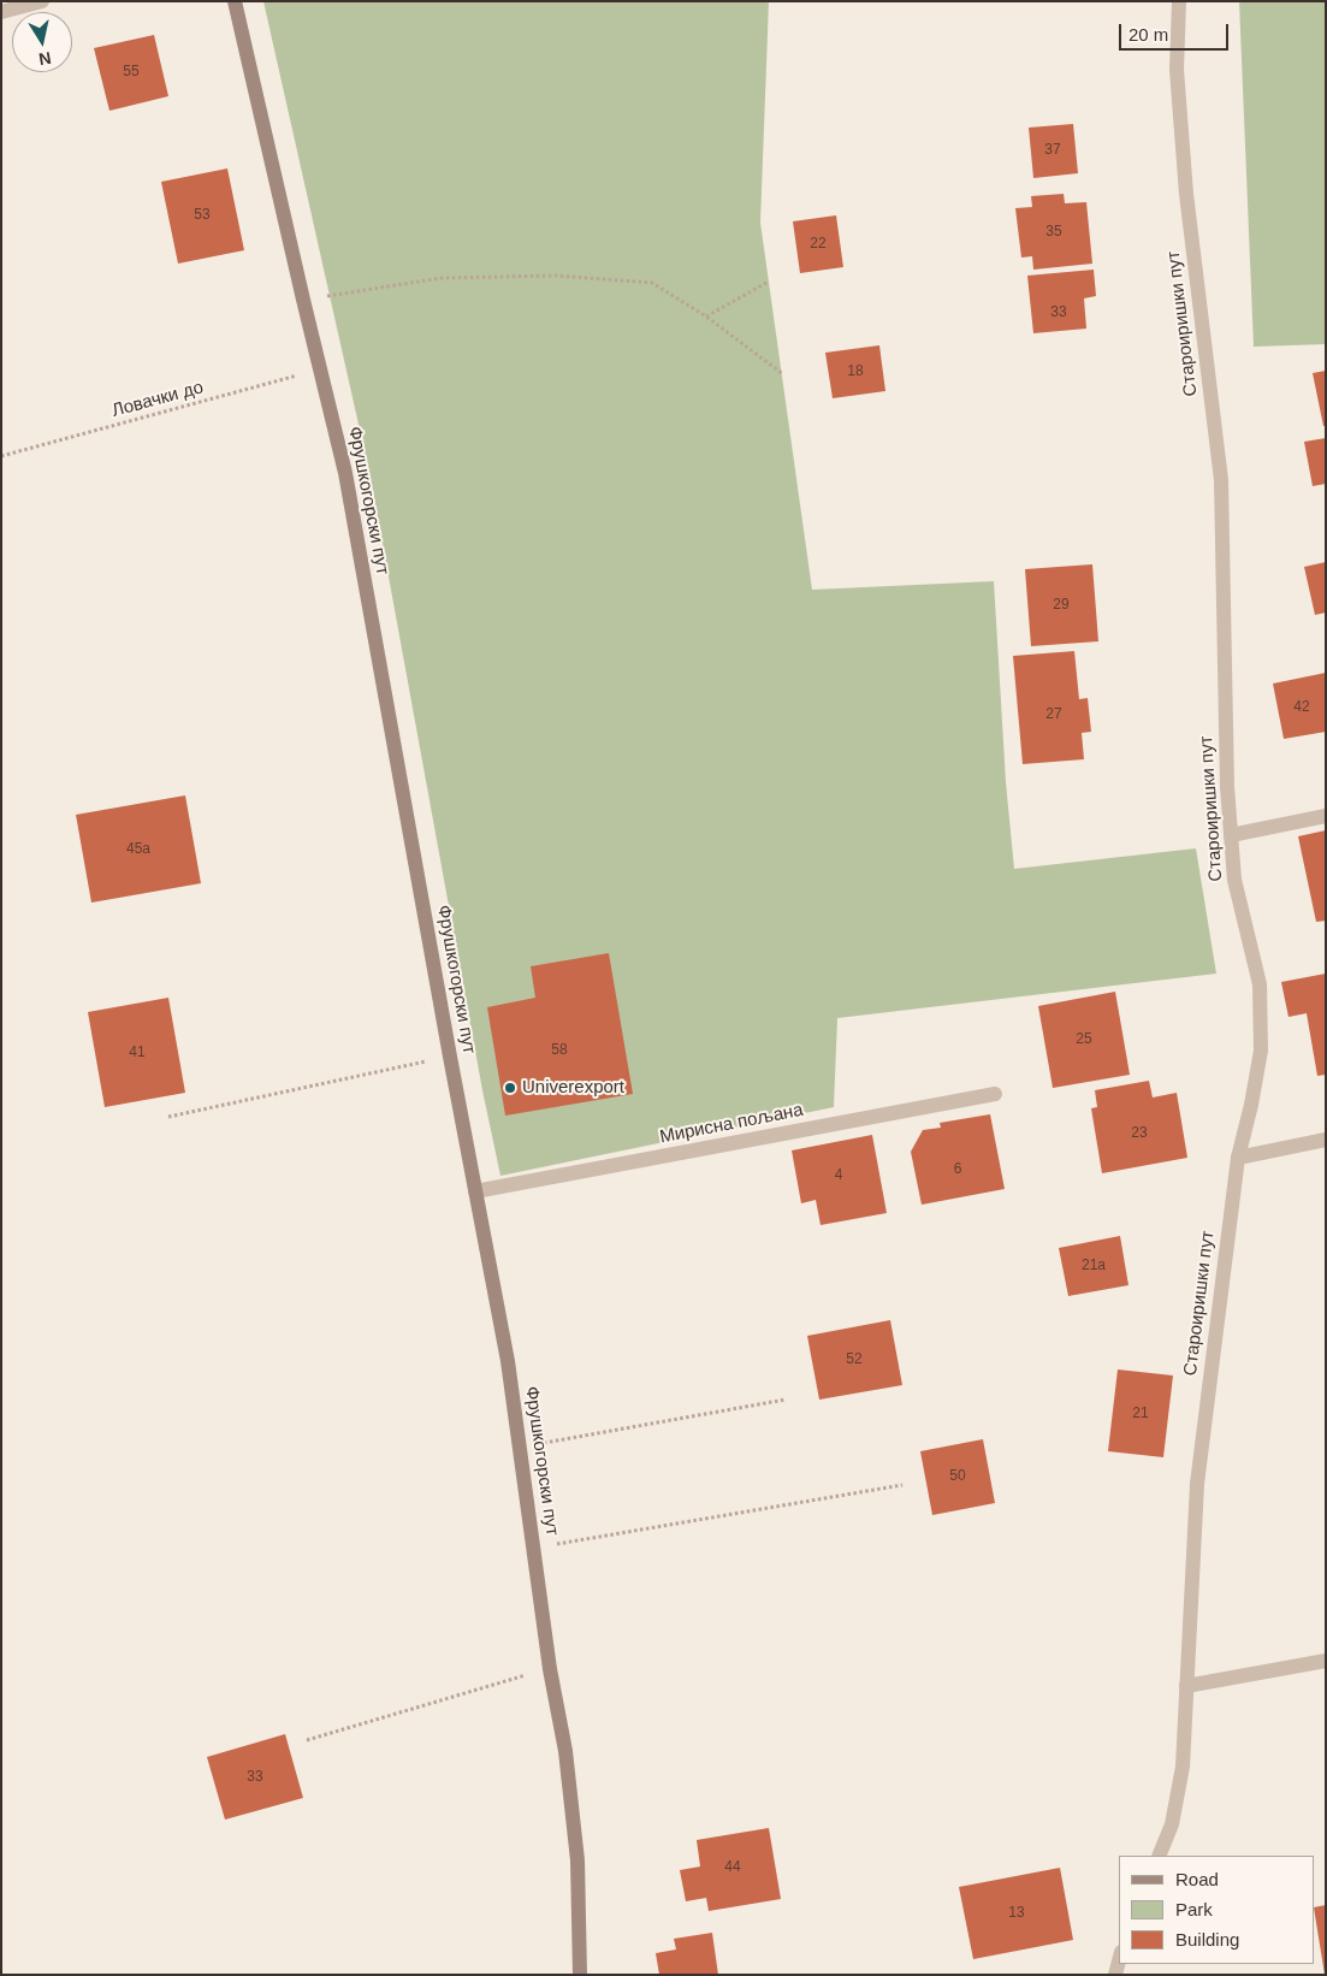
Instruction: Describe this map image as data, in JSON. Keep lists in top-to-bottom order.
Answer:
{
  "streets": {
    "street": ["Староиришки пут", "Фрушкогорски пут", "Мирисна пољана"],
    "path": ["Ловачки до"]
  },
  "crossings": [
    ["Ловачки до", "Фрушкогорски пут"],
    ["Фрушкогорски пут", "Мирисна пољана"]
  ],
  "places": ["Univerexport"],
  "house_numbers": [
    "55",
    "37",
    "53",
    "35",
    "22",
    "33",
    "18",
    "29",
    "42",
    "27",
    "45a",
    "25",
    "58",
    "41",
    "23",
    "6",
    "4",
    "21a",
    "52",
    "21",
    "50",
    "33",
    "44",
    "13"
  ],
  "legend": ["Road", "Park", "Building"],
  "scale_bar": "20 m",
  "north": "bottom"
}
